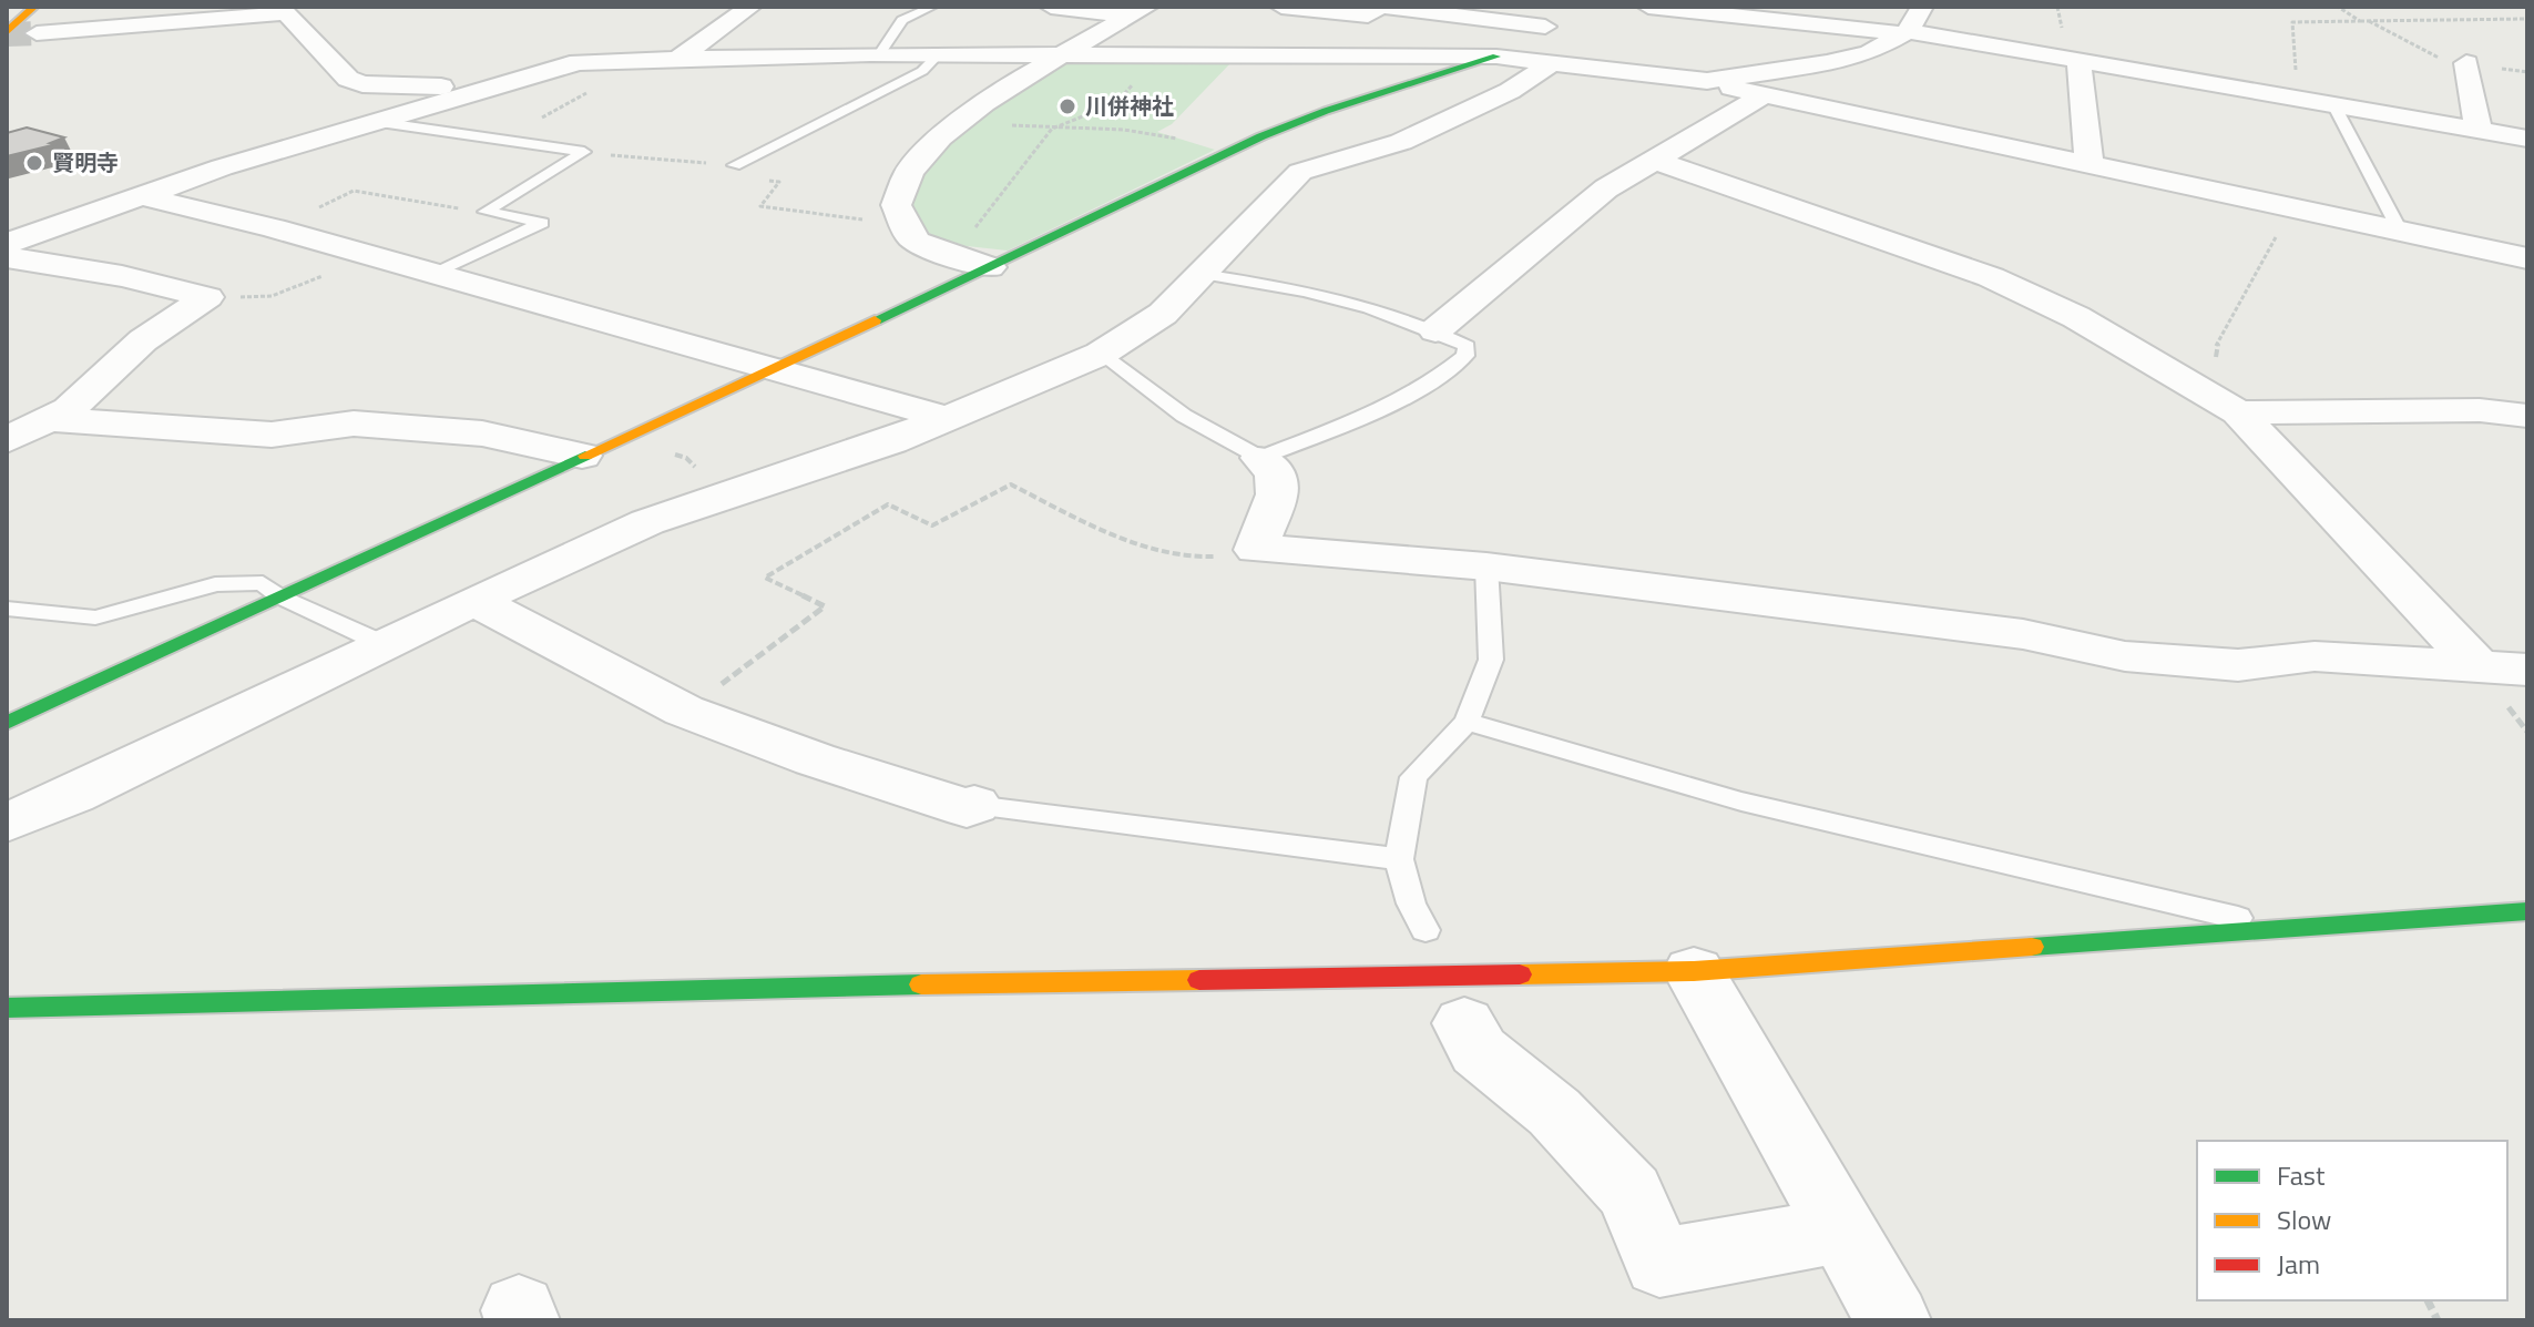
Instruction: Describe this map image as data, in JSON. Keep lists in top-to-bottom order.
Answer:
{
  "places": ["川併神社", "賢明寺"],
  "legend": ["Fast", "Slow", "Jam"]
}
